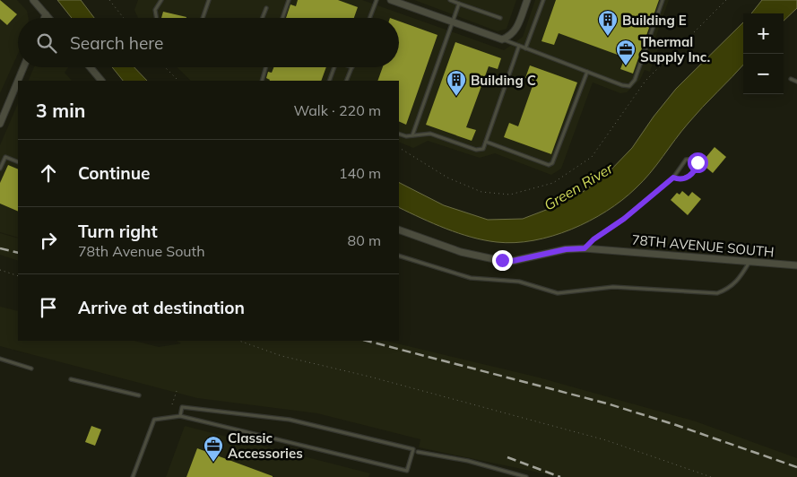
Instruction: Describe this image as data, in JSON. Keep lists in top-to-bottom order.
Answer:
{
  "streets": {
    "street": ["78TH AVENUE SOUTH"]
  },
  "water": ["Green River"],
  "places": {
    "building": ["Building E", "Building C"],
    "office": ["Thermal Supply Inc.", "Classic Accessories"]
  },
  "page": {
    "map_buttons": ["+", "−"],
    "search": "Search here",
    "heading": ["3 min", "Walk · 220 m"],
    "list": [
      ["Continue", "140 m"],
      ["Turn right", "78th Avenue South", "80 m"],
      "Arrive at destination"
    ]
  }
}
